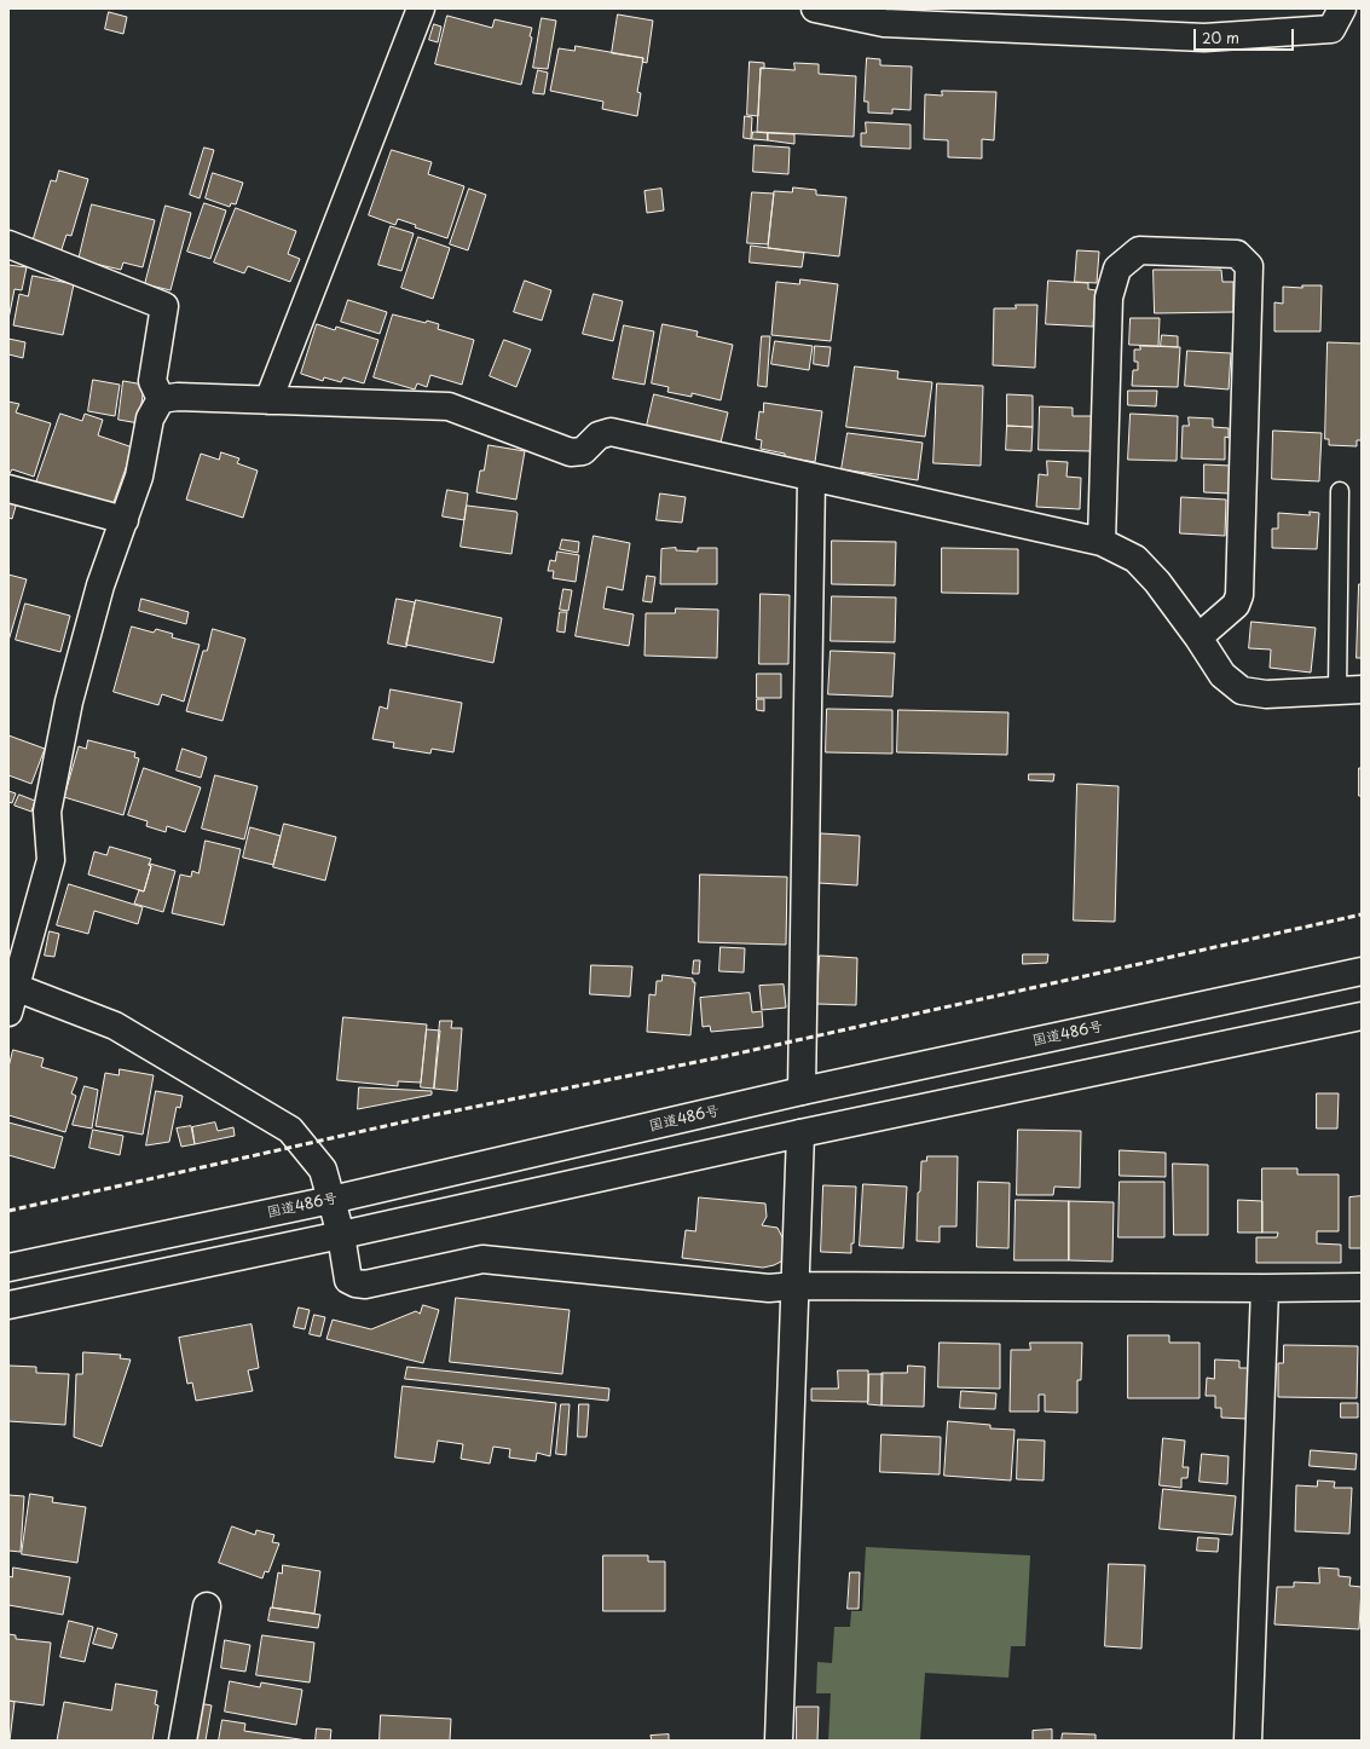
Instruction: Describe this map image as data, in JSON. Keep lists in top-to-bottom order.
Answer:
{
  "streets": {
    "main road": ["国道486号"]
  },
  "scale_bar": "20 m"
}
